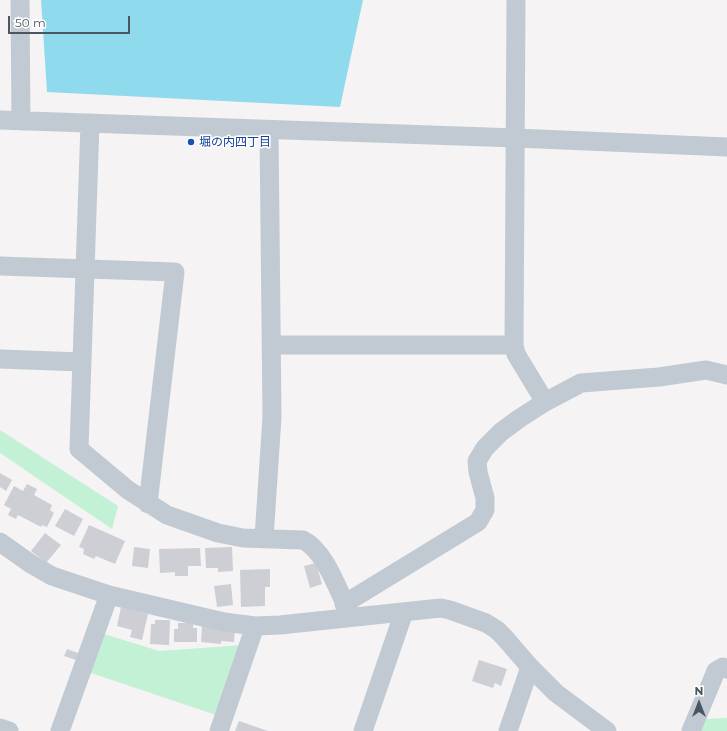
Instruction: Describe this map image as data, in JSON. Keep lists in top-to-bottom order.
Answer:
{
  "places": ["堀の内四丁目"],
  "scale_bar": "50 m",
  "north": "top"
}
